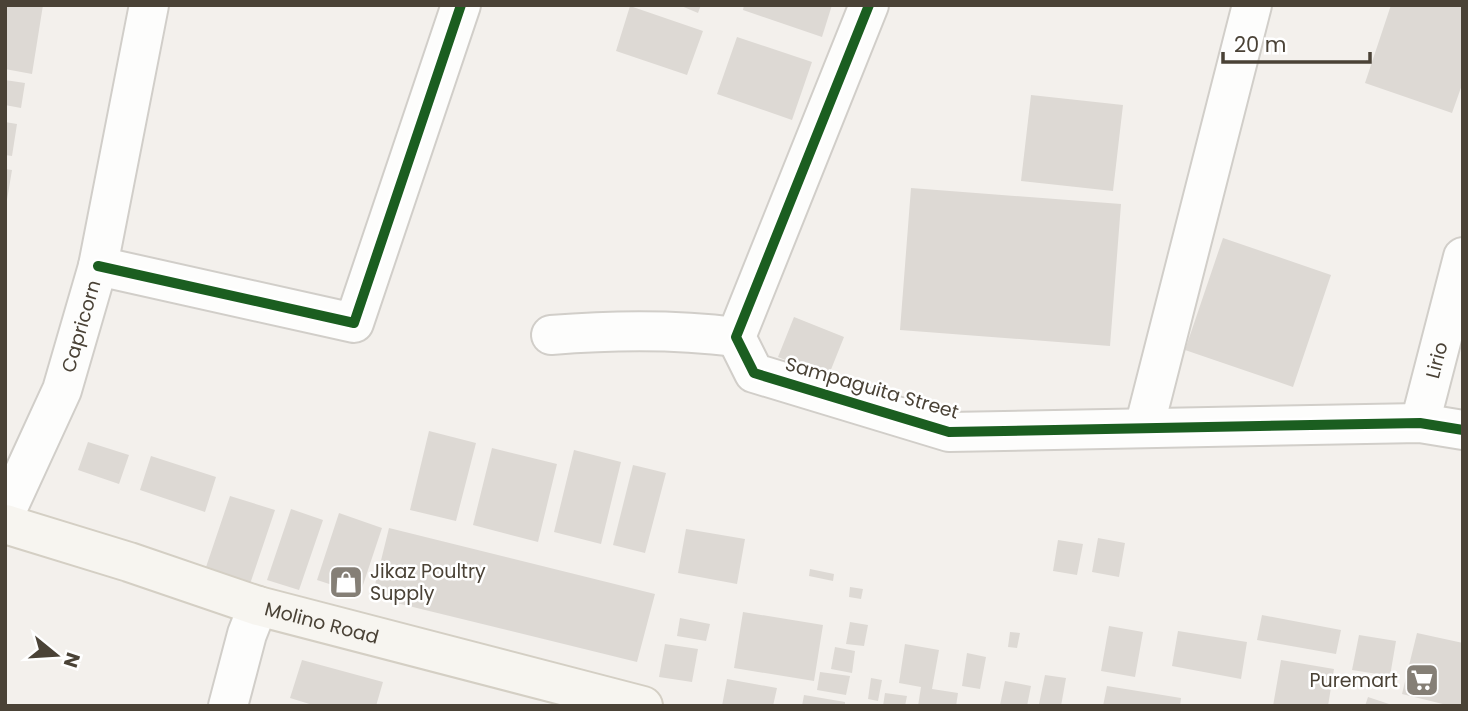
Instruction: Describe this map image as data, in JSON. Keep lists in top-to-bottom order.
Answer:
{
  "streets": {
    "main road": ["Molino Road"],
    "street": ["Capricorn", "Lirio", "Sampaguita Street"]
  },
  "crossings": [
    ["Lirio", "Sampaguita Street"]
  ],
  "places": {
    "shop": ["Jikaz Poultry Supply"],
    "supermarket": ["Puremart"]
  },
  "scale_bar": "20 m",
  "north": "right"
}
